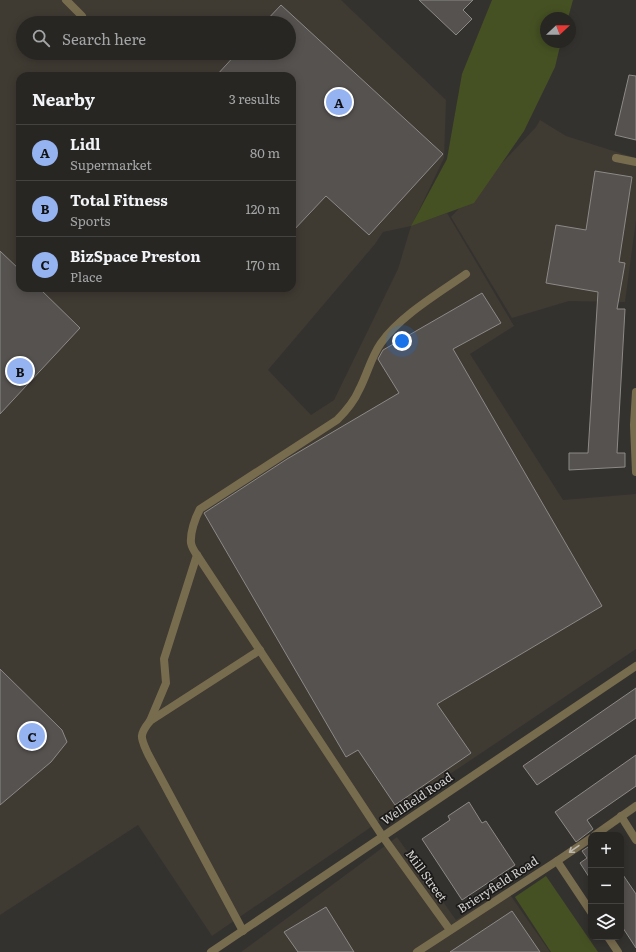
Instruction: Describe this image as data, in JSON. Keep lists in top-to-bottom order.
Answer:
{
  "streets": {
    "street": ["Wellfield Road", "Mill Street", "Brieryfield Road"]
  },
  "crossings": [
    ["Wellfield Road", "Mill Street"],
    ["Mill Street", "Brieryfield Road"]
  ],
  "north": "right",
  "page": {
    "search": "Search here",
    "heading": ["Nearby", "3 results"],
    "pins": ["A", "B", "C"],
    "list": [
      {
        "mark": "A",
        "name": "Lidl",
        "note": "Supermarket",
        "value": "80 m"
      },
      {
        "mark": "B",
        "name": "Total Fitness",
        "note": "Sports",
        "value": "120 m"
      },
      {
        "mark": "C",
        "name": "BizSpace Preston",
        "note": "Place",
        "value": "170 m"
      }
    ],
    "map_buttons": ["+", "−"]
  }
}
